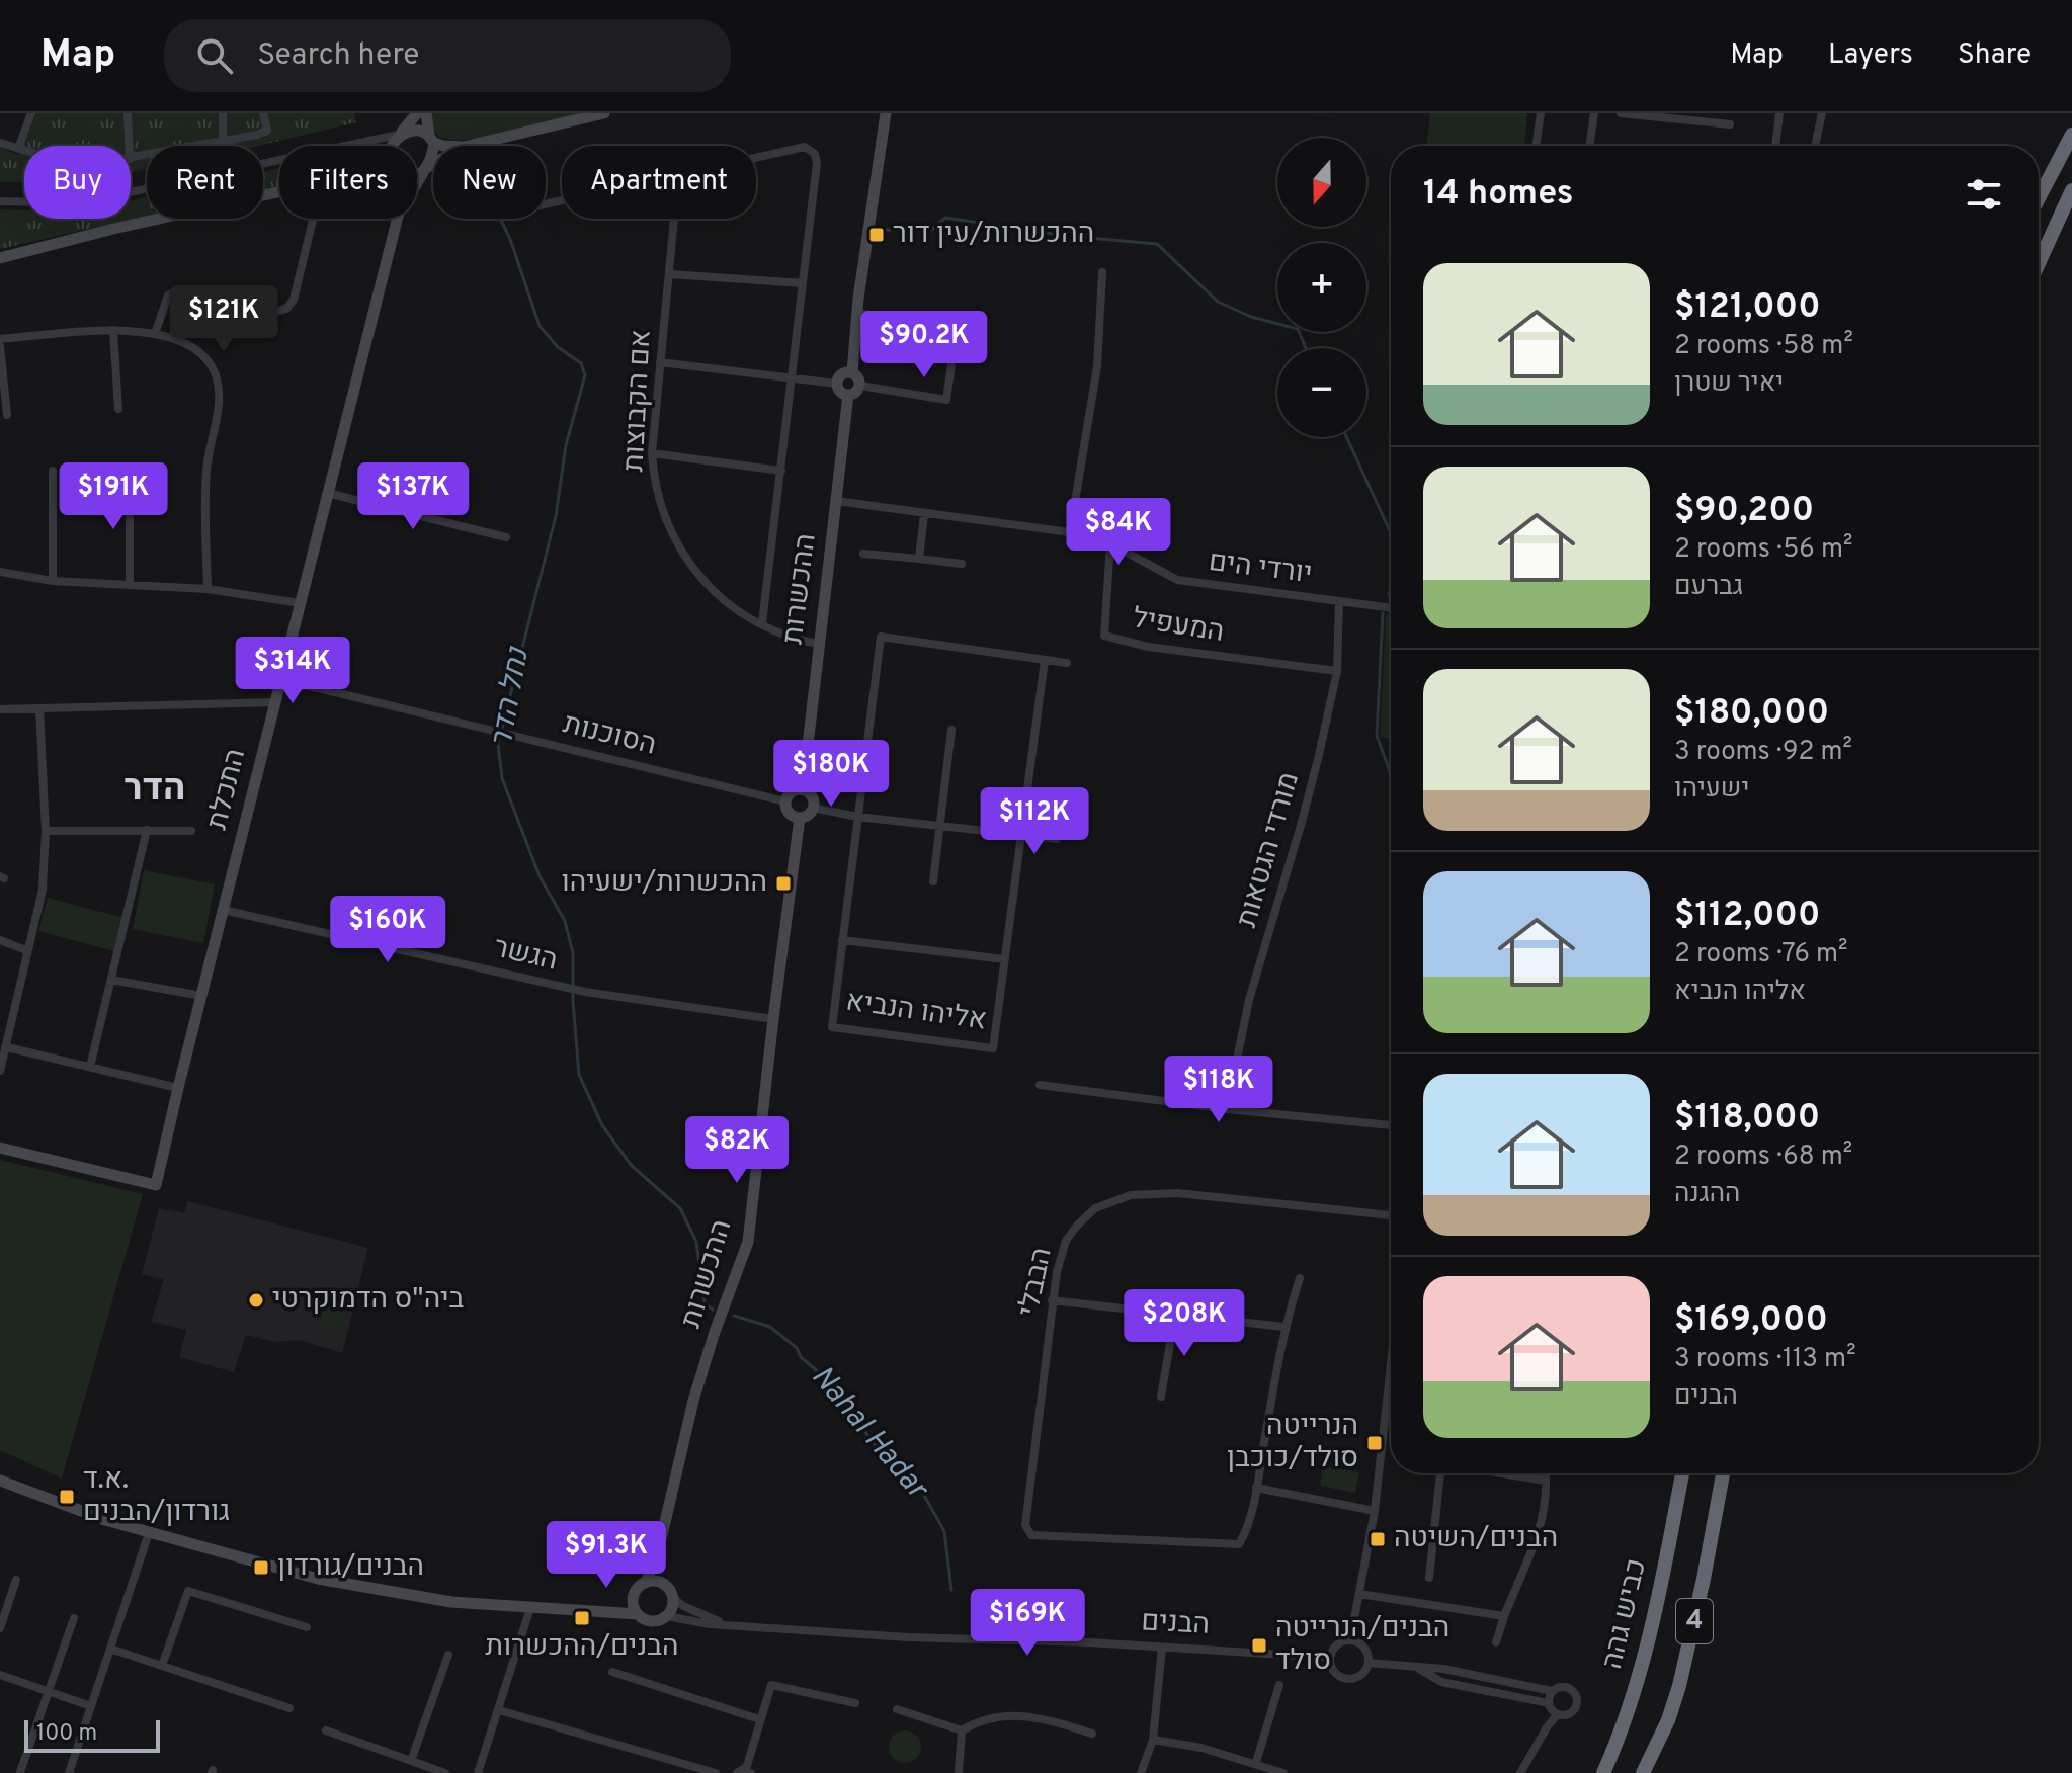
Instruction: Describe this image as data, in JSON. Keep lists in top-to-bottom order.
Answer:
{
  "streets": {
    "highway": ["כביש גהה", "4"],
    "street": [
      "אם הקבוצות",
      "יורדי הים",
      "ההכשרות",
      "המעפיל",
      "הסוכנות",
      "התכלת",
      "מורדי הגטאות",
      "הגשר",
      "אליהו הנביא",
      "הבבלי",
      "הבנים"
    ]
  },
  "crossings": [
    ["אם הקבוצות", "ההכשרות"],
    ["יורדי הים", "ההכשרות"],
    ["יורדי הים", "המעפיל"],
    ["יורדי הים", "מורדי הגטאות"],
    ["ההכשרות", "הסוכנות"],
    ["ההכשרות", "הגשר"],
    ["ההכשרות", "הבנים"],
    ["המעפיל", "מורדי הגטאות"],
    ["הסוכנות", "התכלת"],
    ["התכלת", "הגשר"]
  ],
  "districts": ["הדר"],
  "water": ["נחל הדר", "Nahal Hadar"],
  "places": {
    "transit": [
      "ההכשרות/עין דור",
      "ההכשרות/ישעיהו",
      "הנרייטה סולד/כוכבן",
      "א.ד. גורדון/הבנים",
      "הבנים/השיטה",
      "הבנים/גורדון",
      "הבנים/ההכשרות",
      "הבנים/הנרייטה סולד"
    ],
    "other": ["ביה\"ס הדמוקרטי"]
  },
  "scale_bar": "100 m",
  "north": "bottom",
  "page": {
    "header": "Map",
    "search": "Search here",
    "nav": ["Map", "Layers", "Share"],
    "map_buttons": ["+", "−"],
    "chip": [
      "Buy",
      "Rent",
      "Filters",
      "New",
      "Apartment"
    ],
    "heading": "14 homes",
    "list": [
      {
        "name": "$121,000",
        "note": "2 rooms · 58 m² · יאיר שטרן"
      },
      {
        "name": "$90,200",
        "note": "2 rooms · 56 m² · גברעם"
      },
      {
        "name": "$180,000",
        "note": "3 rooms · 92 m² · ישעיהו"
      },
      {
        "name": "$112,000",
        "note": "2 rooms · 76 m² · אליהו הנביא"
      },
      {
        "name": "$118,000",
        "note": "2 rooms · 68 m² · ההגנה"
      },
      {
        "name": "$169,000",
        "note": "3 rooms · 113 m² · הבנים"
      }
    ],
    "price": [
      "$121K",
      "$90.2K",
      "$191K",
      "$137K",
      "$84K",
      "$314K",
      "$180K",
      "$112K",
      "$160K",
      "$118K",
      "$82K",
      "$208K",
      "$91.3K",
      "$169K"
    ],
    "scale": "100 m"
  }
}
